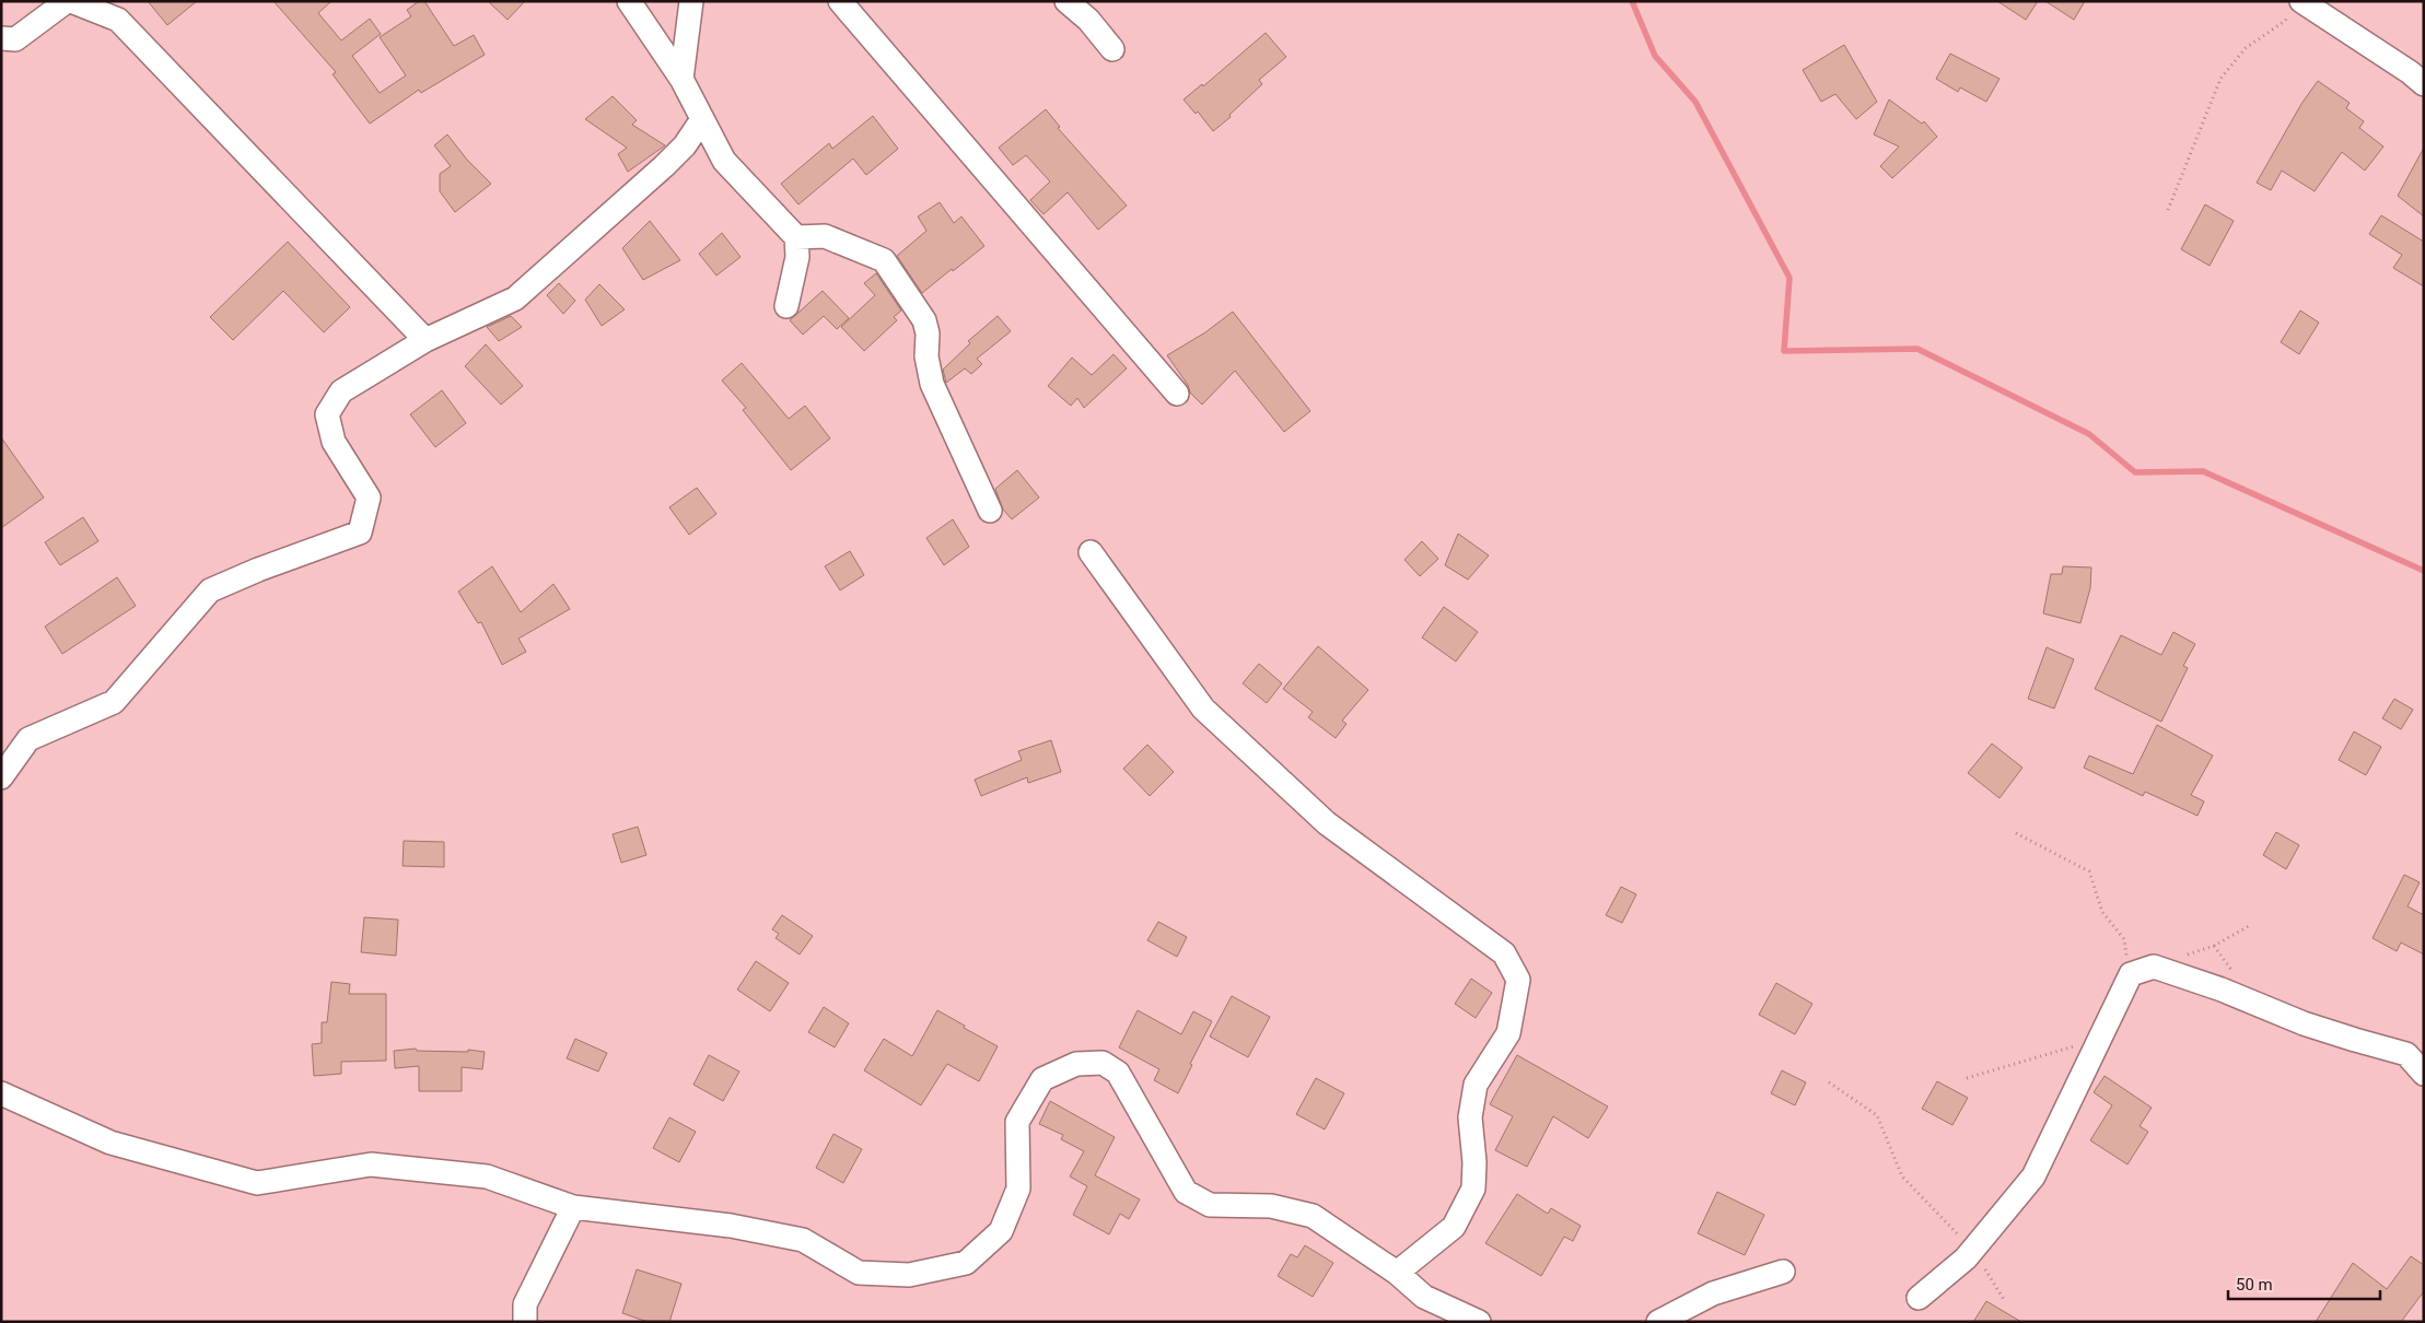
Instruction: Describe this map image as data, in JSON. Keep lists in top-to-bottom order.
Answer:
{
  "scale_bar": "50 m"
}
